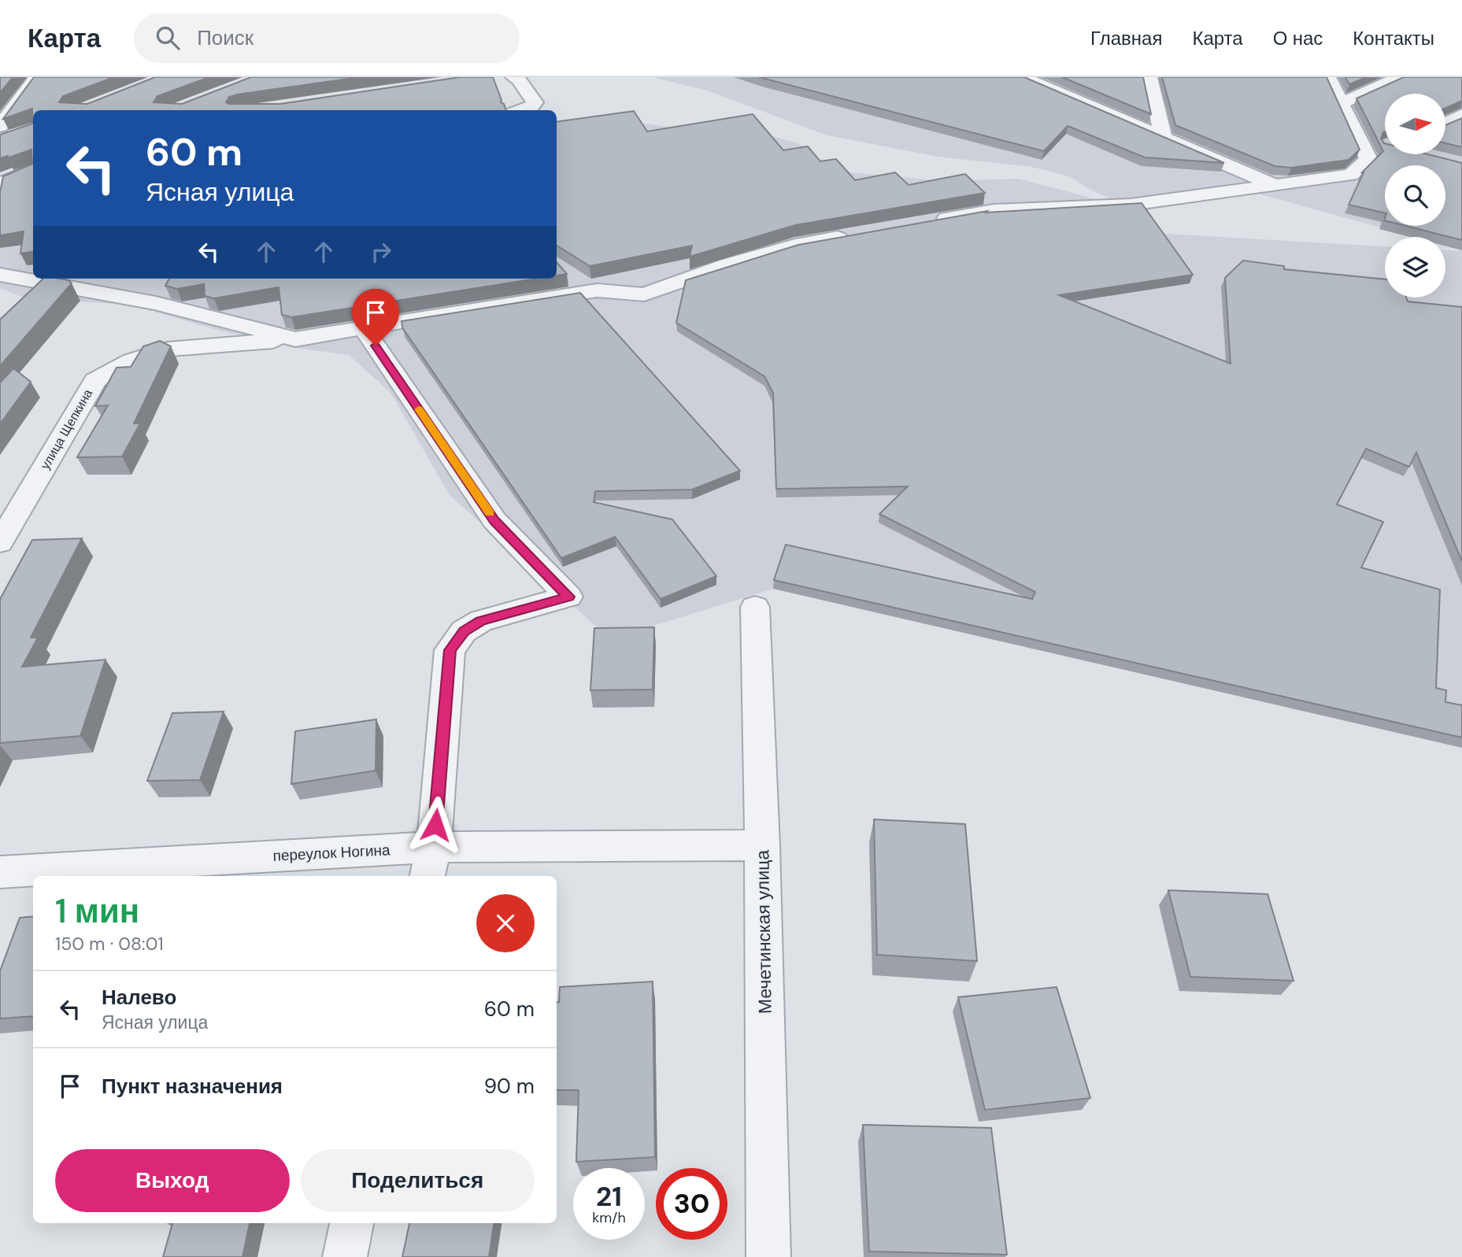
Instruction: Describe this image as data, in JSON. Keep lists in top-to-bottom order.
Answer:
{
  "streets": {
    "street": ["улица Щепкина", "переулок Ногина", "Мечетинская улица"]
  },
  "crossings": [
    ["переулок Ногина", "Мечетинская улица"]
  ],
  "north": "right",
  "page": {
    "header": "Карта",
    "search": "Поиск",
    "nav": [
      "Главная",
      "Карта",
      "О нас",
      "Контакты"
    ],
    "turn": ["60 m", "Ясная улица"],
    "heading": ["1 мин", "150 m · 08:01"],
    "list": [
      {
        "name": "Налево",
        "note": "Ясная улица",
        "value": "60 m"
      },
      {
        "name": "Пункт назначения",
        "value": "90 m"
      }
    ],
    "buttons": ["Выход", "Поделиться"],
    "speed": "21 km/h",
    "limit": "30"
  }
}
